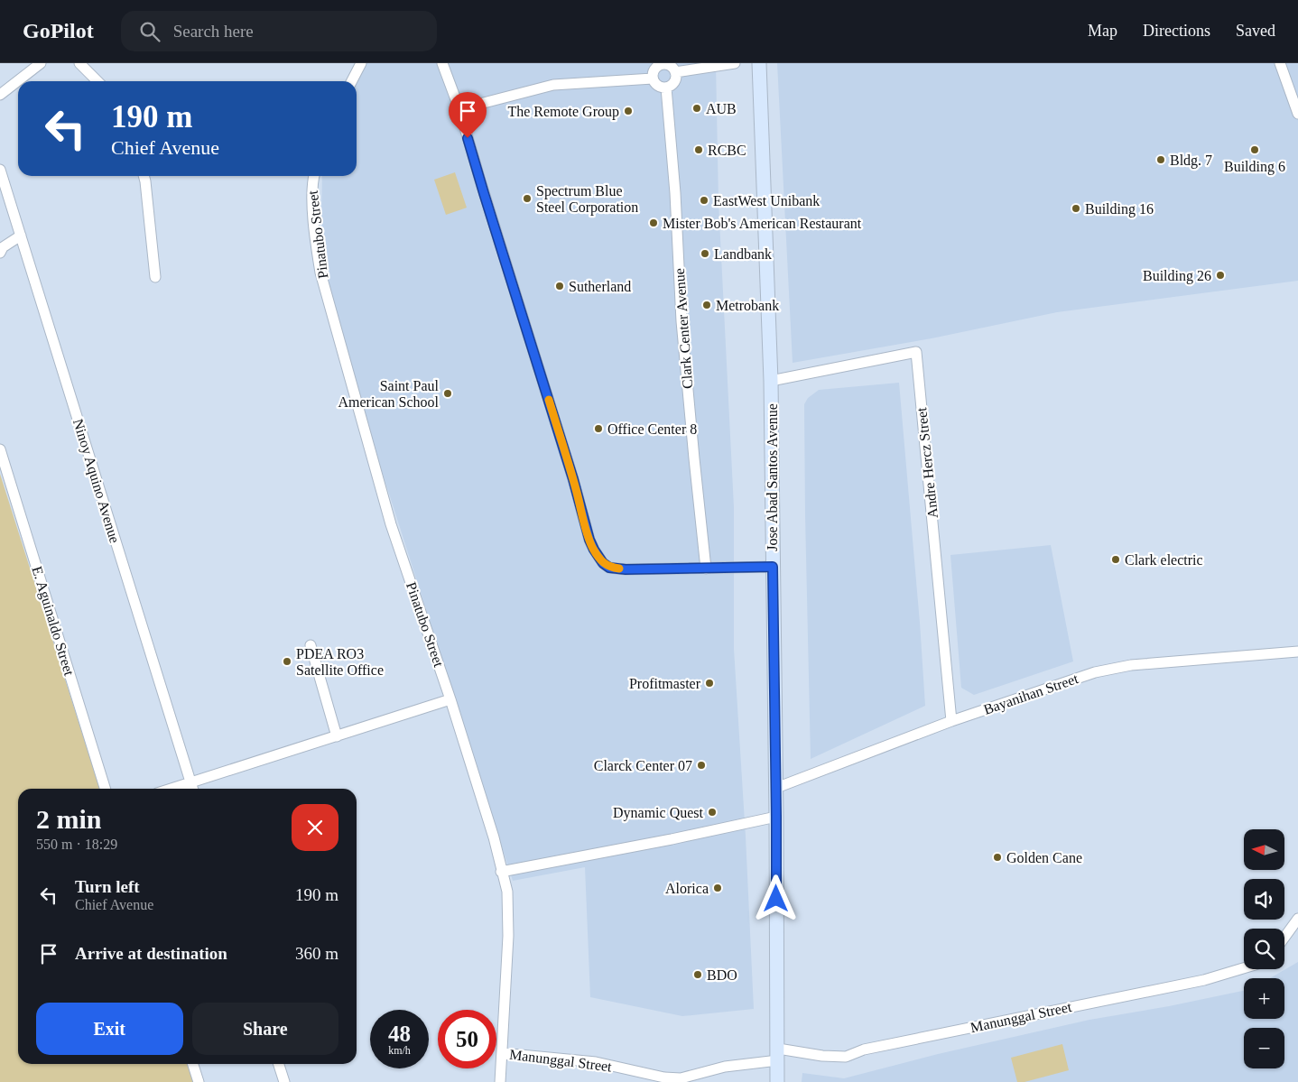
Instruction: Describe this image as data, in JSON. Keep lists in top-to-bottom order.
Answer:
{
  "streets": {
    "main road": ["Jose Abad Santos Avenue"],
    "street": [
      "Pinatubo Street",
      "Clark Center Avenue",
      "Andre Hercz Street",
      "Ninoy Aquino Avenue",
      "E. Aguinaldo Street",
      "Bayanihan Street",
      "Manunggal Street"
    ]
  },
  "crossings": [
    ["Pinatubo Street", "Manunggal Street"],
    ["Andre Hercz Street", "Jose Abad Santos Avenue"],
    ["Andre Hercz Street", "Bayanihan Street"],
    ["Jose Abad Santos Avenue", "Bayanihan Street"],
    ["Jose Abad Santos Avenue", "Manunggal Street"]
  ],
  "places": [
    "AUB",
    "The Remote Group",
    "RCBC",
    "Building 6",
    "Bldg. 7",
    "Spectrum Blue Steel Corporation",
    "EastWest Unibank",
    "Building 16",
    "Mister Bob's American Restaurant",
    "Landbank",
    "Building 26",
    "Sutherland",
    "Metrobank",
    "Saint Paul American School",
    "Office Center 8",
    "Clark electric",
    "PDEA RO3 Satellite Office",
    "Profitmaster",
    "Clarck Center 07",
    "Dynamic Quest",
    "Golden Cane",
    "Alorica",
    "BDO"
  ],
  "north": "left",
  "page": {
    "header": "GoPilot",
    "search": "Search here",
    "nav": ["Map", "Directions", "Saved"],
    "turn": ["190 m", "Chief Avenue"],
    "heading": ["2 min", "550 m · 18:29"],
    "map_buttons": ["+", "−"],
    "list": [
      {
        "name": "Turn left",
        "note": "Chief Avenue",
        "value": "190 m"
      },
      {
        "name": "Arrive at destination",
        "value": "360 m"
      }
    ],
    "buttons": ["Exit", "Share"],
    "speed": "48 km/h",
    "limit": "50"
  }
}
